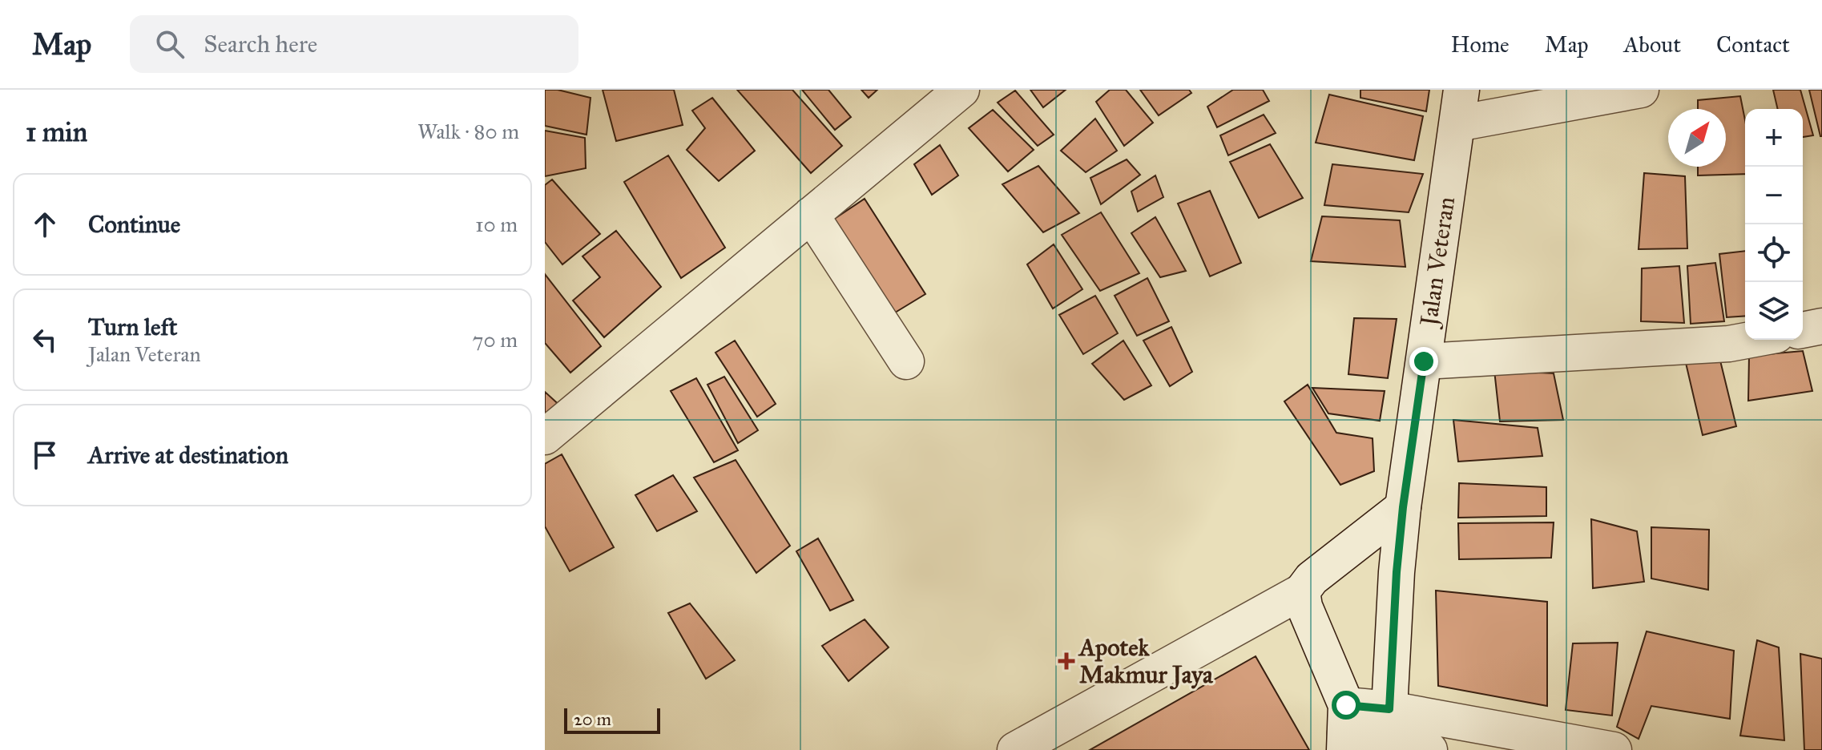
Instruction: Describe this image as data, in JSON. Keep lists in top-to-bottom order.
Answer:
{
  "streets": {
    "street": ["Jalan Veteran"]
  },
  "places": {
    "health": ["Apotek Makmur Jaya"]
  },
  "scale_bar": "20 m",
  "north": "top right",
  "page": {
    "header": "Map",
    "search": "Search here",
    "nav": [
      "Home",
      "Map",
      "About",
      "Contact"
    ],
    "heading": ["1 min", "Walk · 80 m"],
    "map_buttons": ["+", "−"],
    "list": [
      ["Continue", "10 m"],
      ["Turn left", "Jalan Veteran", "70 m"],
      "Arrive at destination"
    ],
    "scale": "20 m"
  }
}
